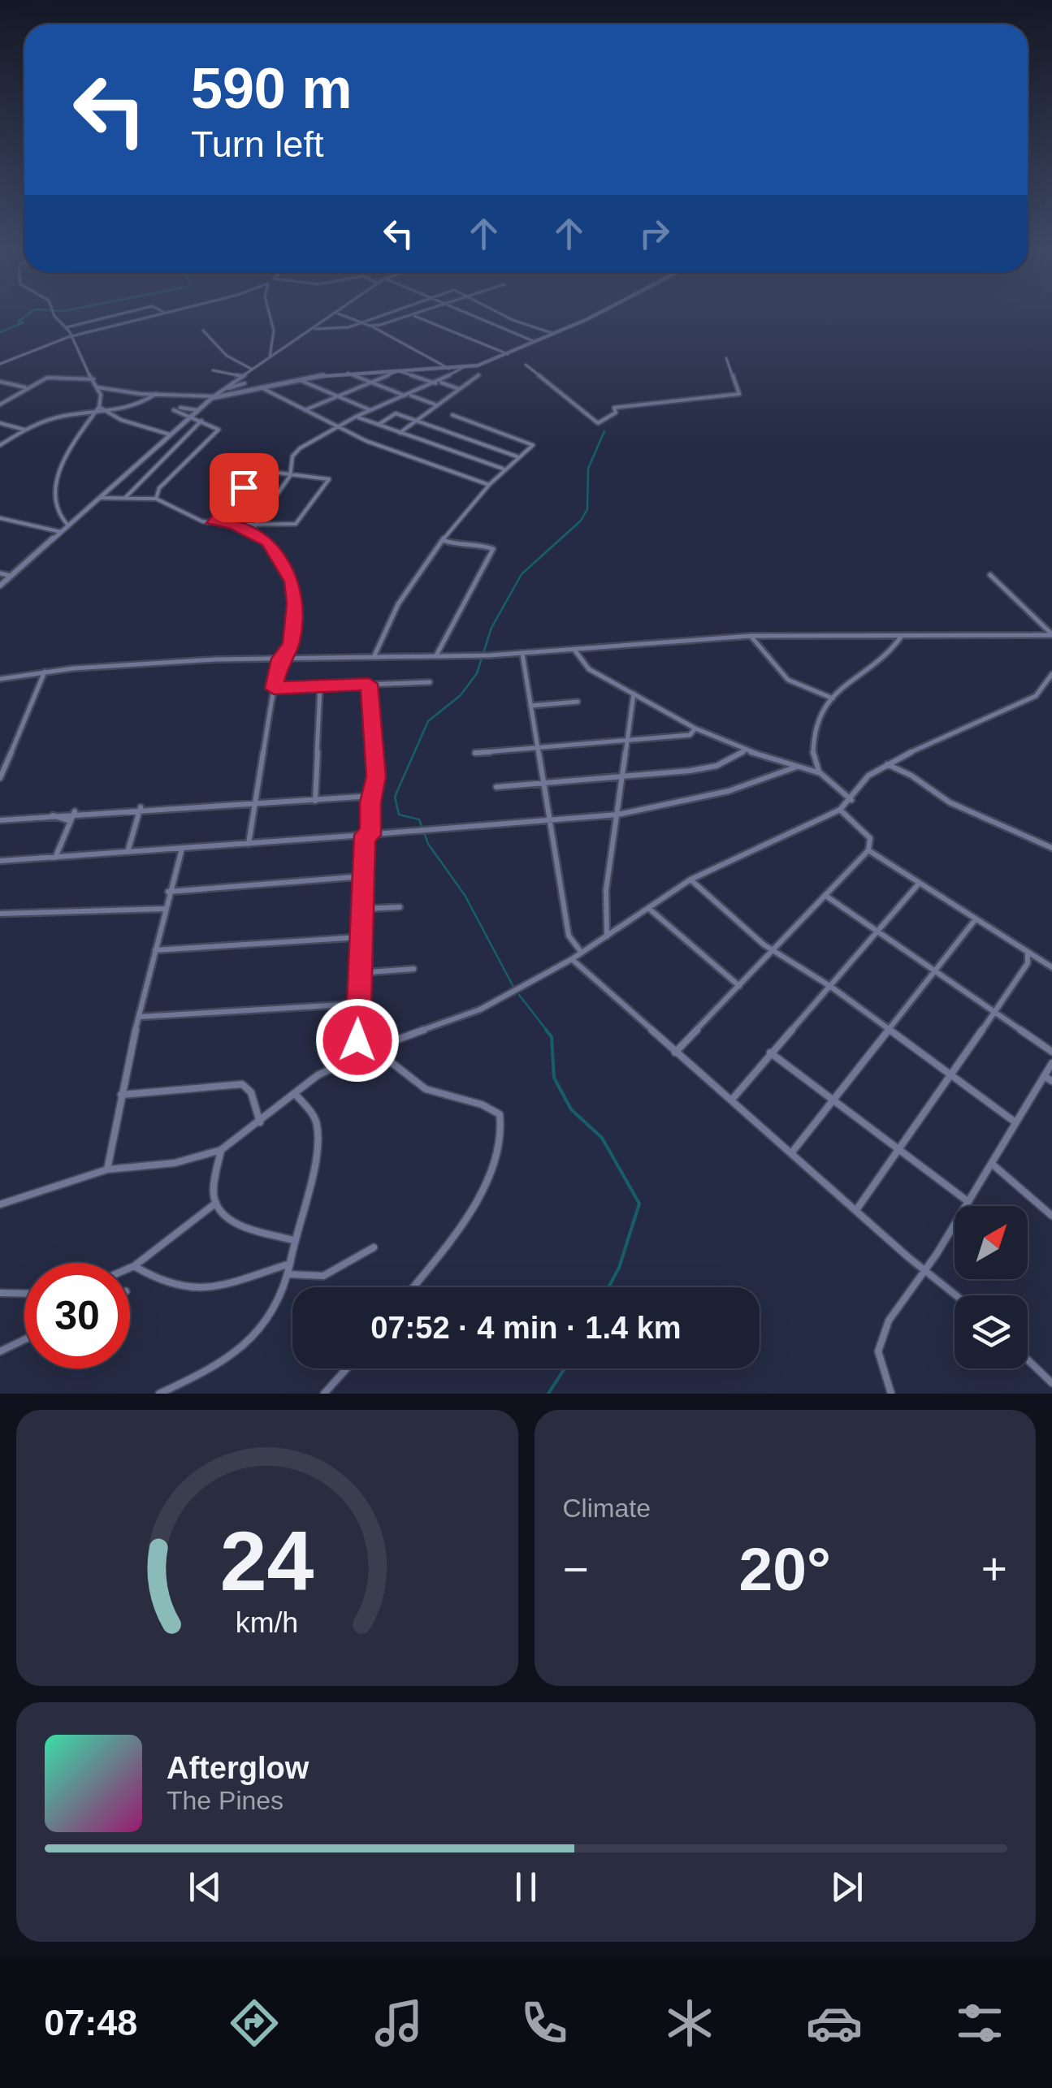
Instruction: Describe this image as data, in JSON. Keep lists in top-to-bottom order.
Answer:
{
  "north": "top right",
  "page": {
    "turn": ["590 m", "Turn left"],
    "limit": "30",
    "trip": "07:52 · 4 min · 1.4 km",
    "tile": "Climate",
    "heat": ["−", "20°", "+"],
    "song": ["Afterglow", "The Pines"],
    "tabs": "07:48",
    "gauge": ["24", "km/h"]
  }
}
